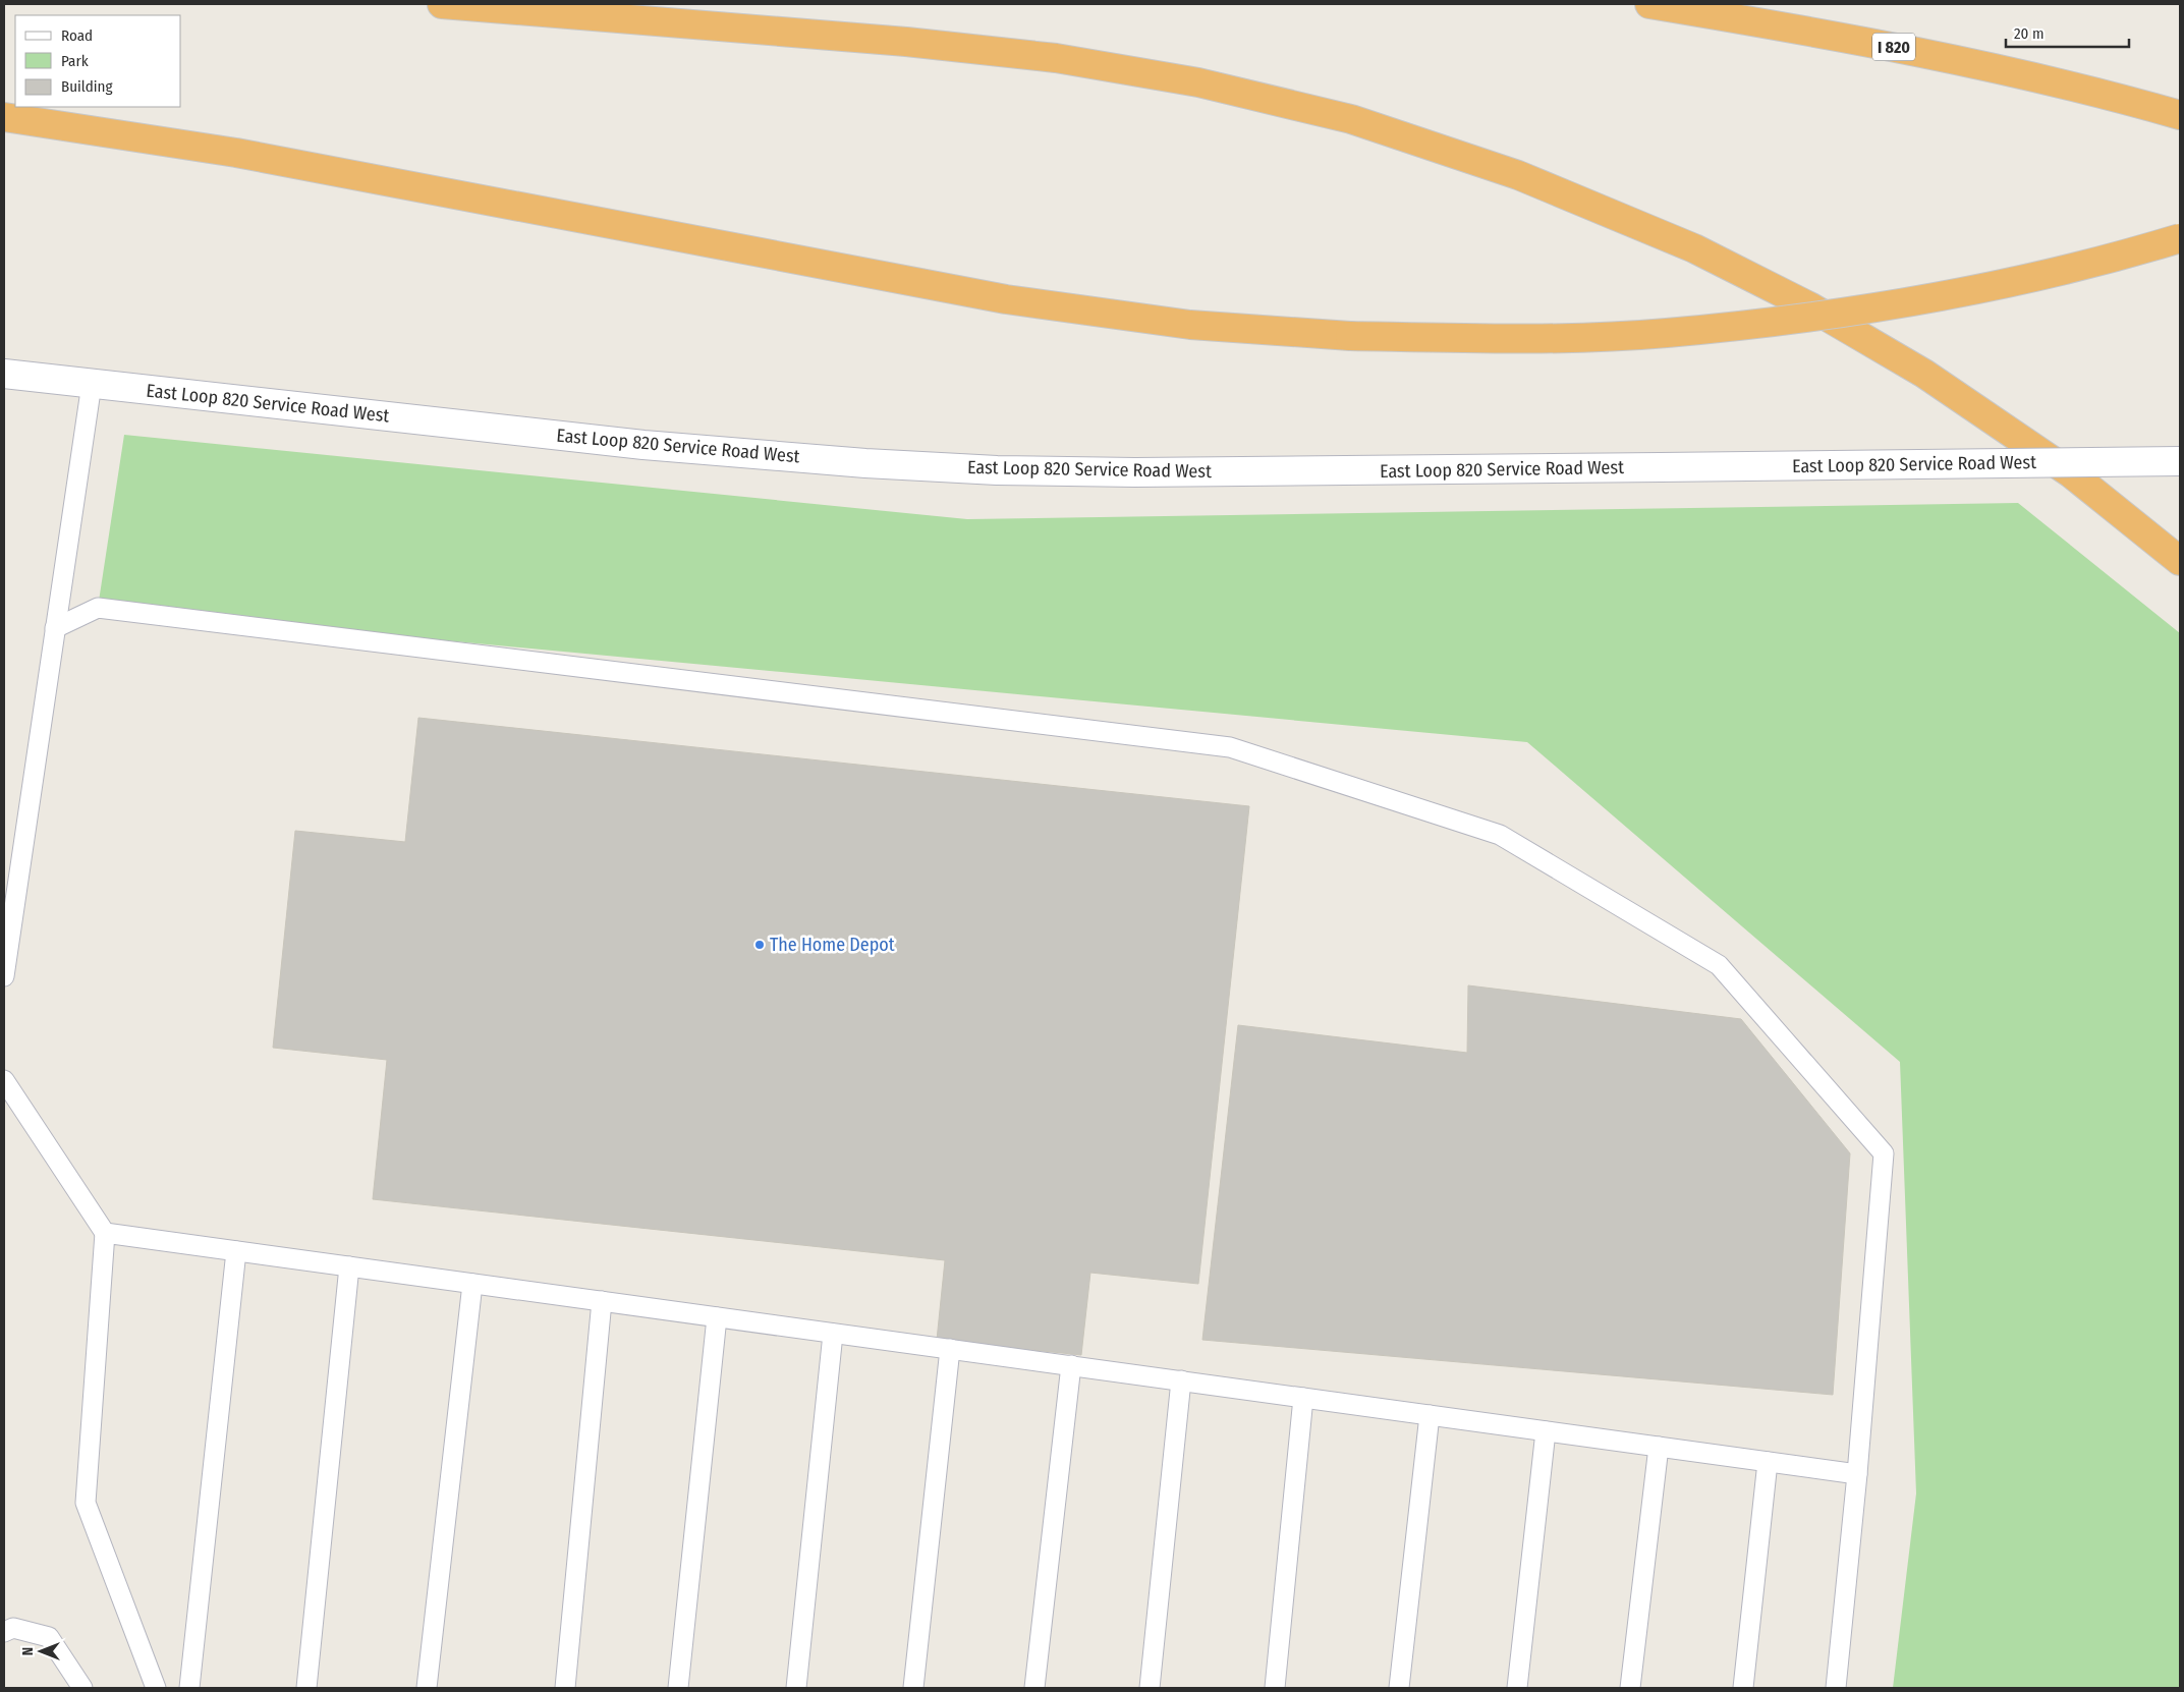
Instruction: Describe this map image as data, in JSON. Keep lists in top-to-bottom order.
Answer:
{
  "streets": {
    "highway": ["I 820"],
    "main road": ["East Loop 820 Service Road West"]
  },
  "places": ["The Home Depot"],
  "legend": ["Road", "Park", "Building"],
  "scale_bar": "20 m",
  "north": "left"
}
